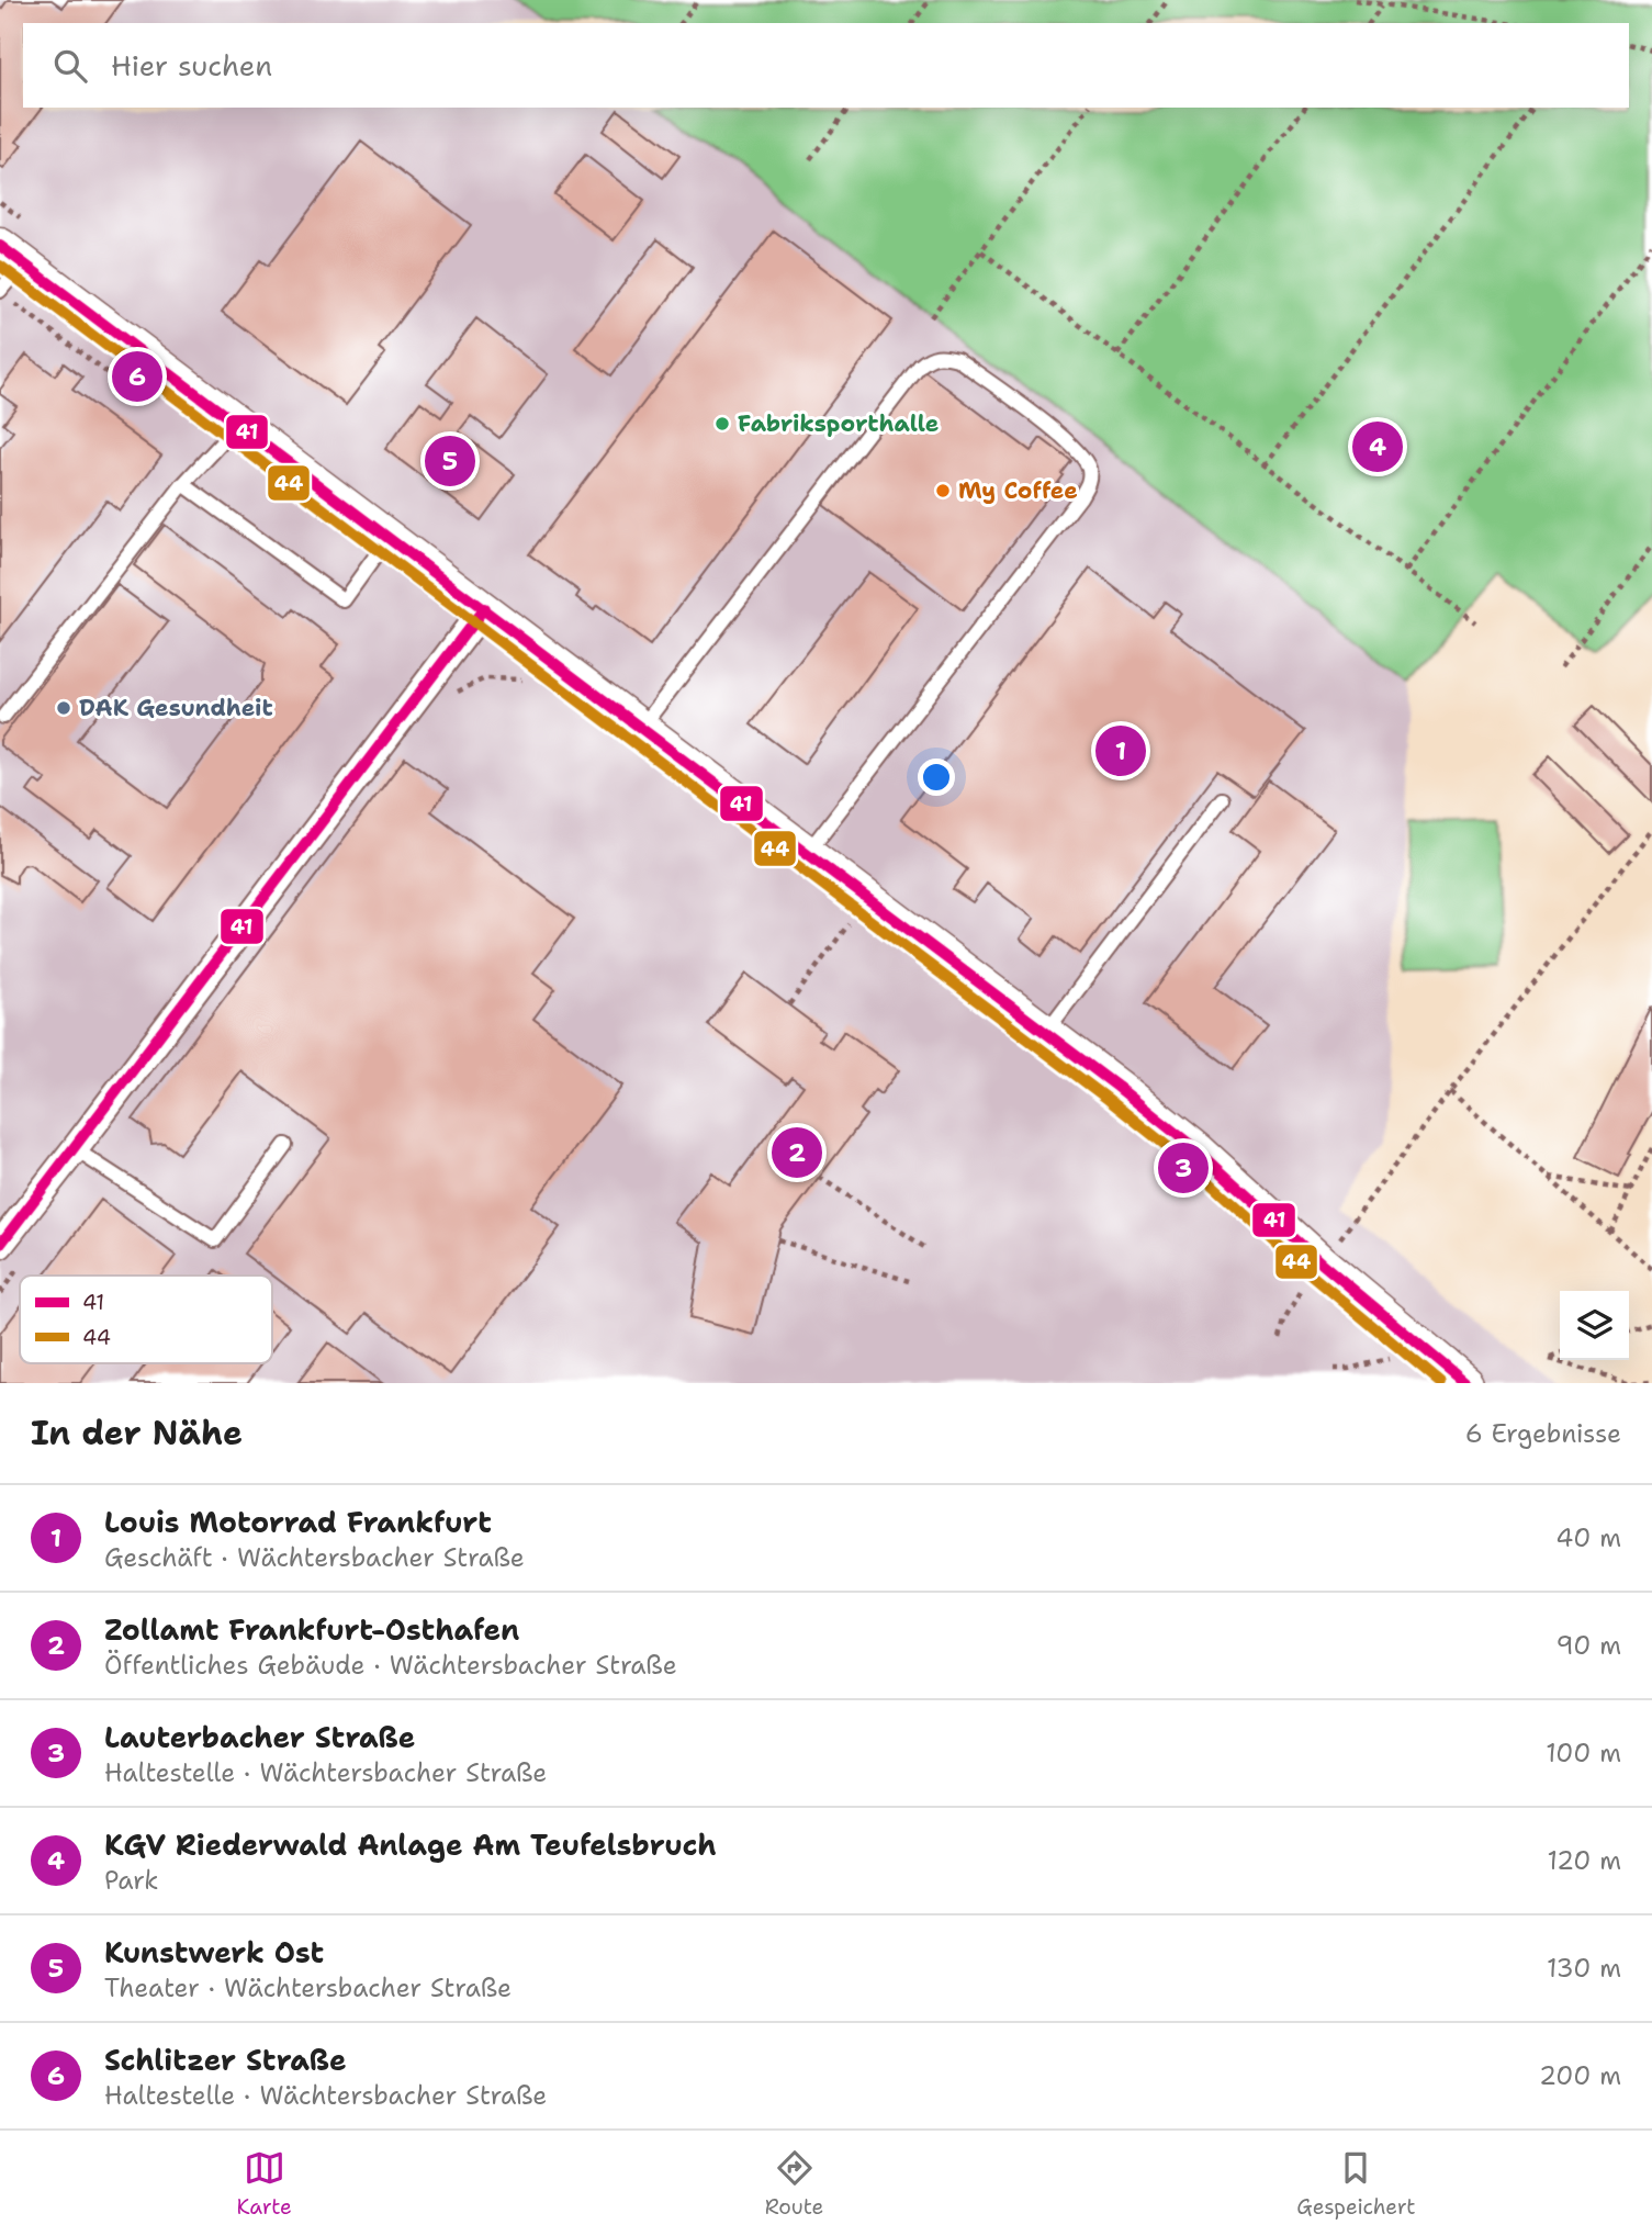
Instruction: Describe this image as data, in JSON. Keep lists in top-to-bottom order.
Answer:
{
  "places": ["Fabriksporthalle", "My Coffee", "DAK Gesundheit"],
  "lines": ["transit line 41", "transit line 44"],
  "legend": ["41", "44"],
  "page": {
    "search": "Hier suchen",
    "pins": [
      "6",
      "4",
      "5",
      "1",
      "2",
      "3"
    ],
    "heading": ["In der Nähe", "6 Ergebnisse"],
    "list": [
      {
        "mark": "1",
        "name": "Louis Motorrad Frankfurt",
        "note": "Geschäft · Wächtersbacher Straße",
        "value": "40 m"
      },
      {
        "mark": "2",
        "name": "Zollamt Frankfurt-Osthafen",
        "note": "Öffentliches Gebäude · Wächtersbacher Straße",
        "value": "90 m"
      },
      {
        "mark": "3",
        "name": "Lauterbacher Straße",
        "note": "Haltestelle · Wächtersbacher Straße",
        "value": "100 m"
      },
      {
        "mark": "4",
        "name": "KGV Riederwald Anlage Am Teufelsbruch",
        "note": "Park",
        "value": "120 m"
      },
      {
        "mark": "5",
        "name": "Kunstwerk Ost",
        "note": "Theater · Wächtersbacher Straße",
        "value": "130 m"
      },
      {
        "mark": "6",
        "name": "Schlitzer Straße",
        "note": "Haltestelle · Wächtersbacher Straße",
        "value": "200 m"
      }
    ],
    "nav": ["Karte", "Route", "Gespeichert"]
  }
}
